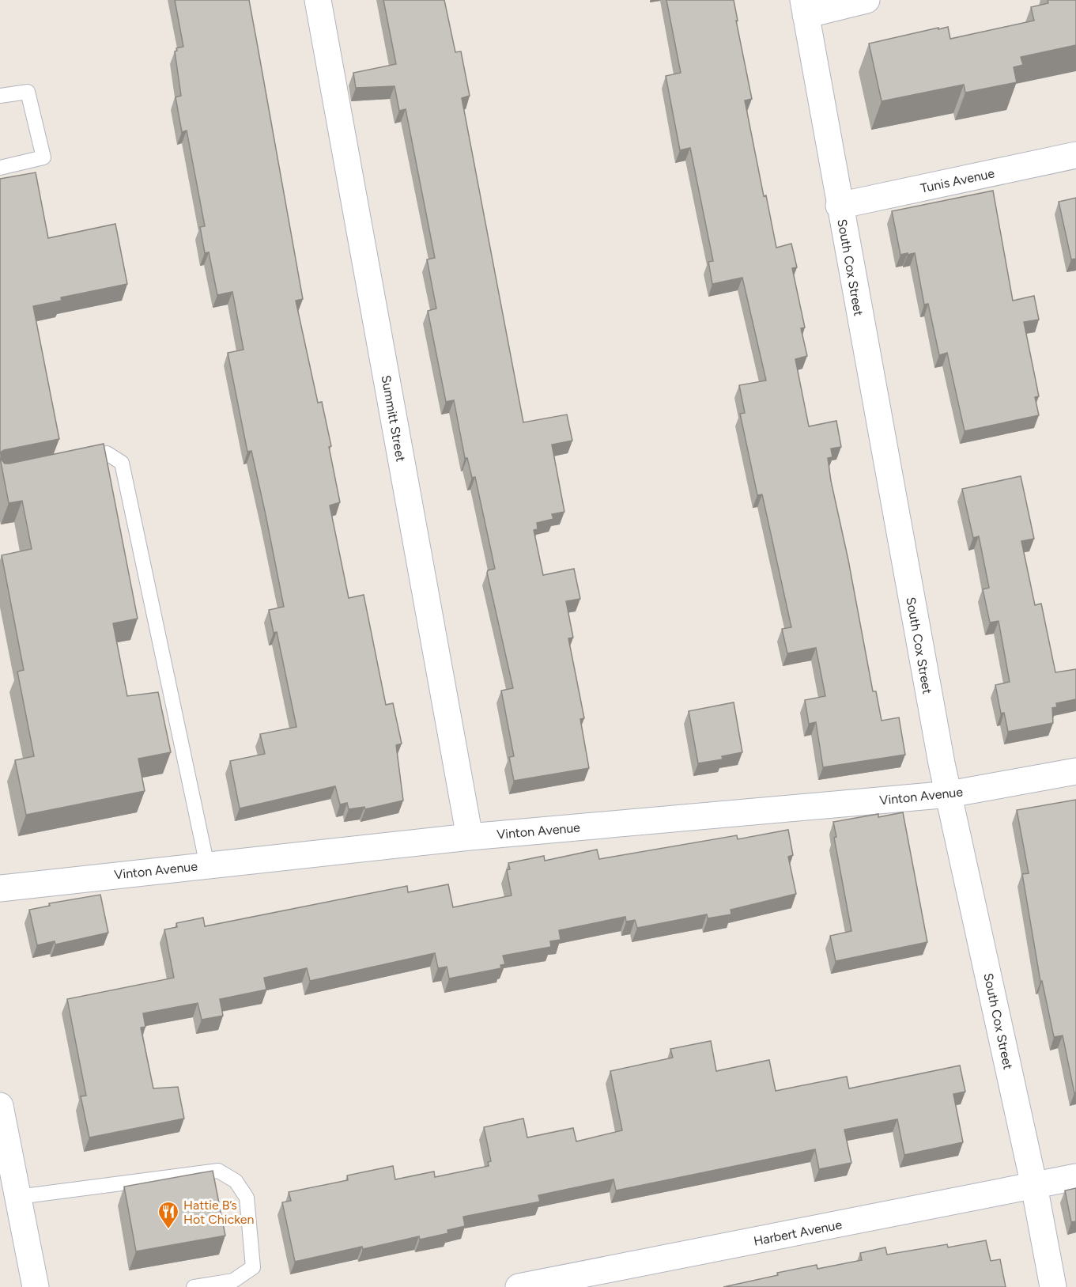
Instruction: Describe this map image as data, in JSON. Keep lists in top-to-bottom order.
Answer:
{
  "streets": {
    "street": [
      "Tunis Avenue",
      "South Cox Street",
      "Summitt Street",
      "Vinton Avenue",
      "Harbert Avenue"
    ]
  },
  "crossings": [
    ["Tunis Avenue", "South Cox Street"],
    ["South Cox Street", "Vinton Avenue"],
    ["South Cox Street", "Harbert Avenue"],
    ["Summitt Street", "Vinton Avenue"]
  ],
  "places": {
    "restaurant": ["Hattie B’s Hot Chicken"]
  }
}
